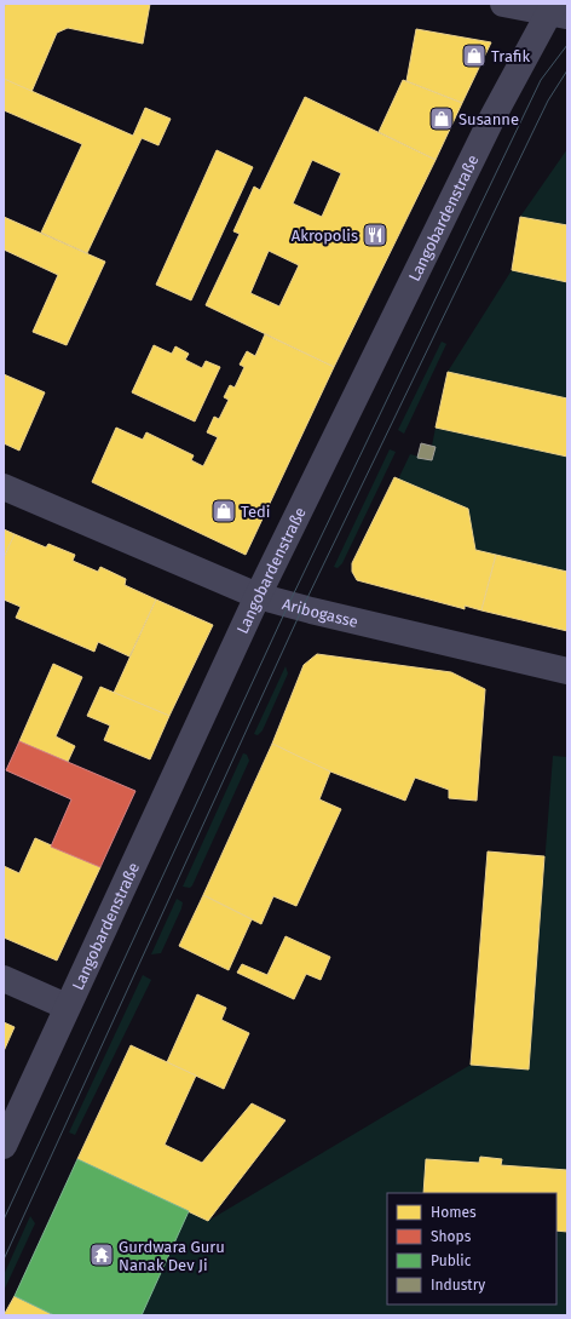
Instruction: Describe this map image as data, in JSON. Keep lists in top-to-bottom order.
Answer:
{
  "streets": {
    "street": ["Langobardenstraße", "Aribogasse"]
  },
  "crossings": [
    ["Langobardenstraße", "Aribogasse"]
  ],
  "places": {
    "shop": ["Trafik", "Susanne", "Tedi"],
    "restaurant": ["Akropolis"],
    "temple": ["Gurdwara Guru Nanak Dev Ji"]
  },
  "legend": [
    "Homes",
    "Shops",
    "Public",
    "Industry"
  ]
}
